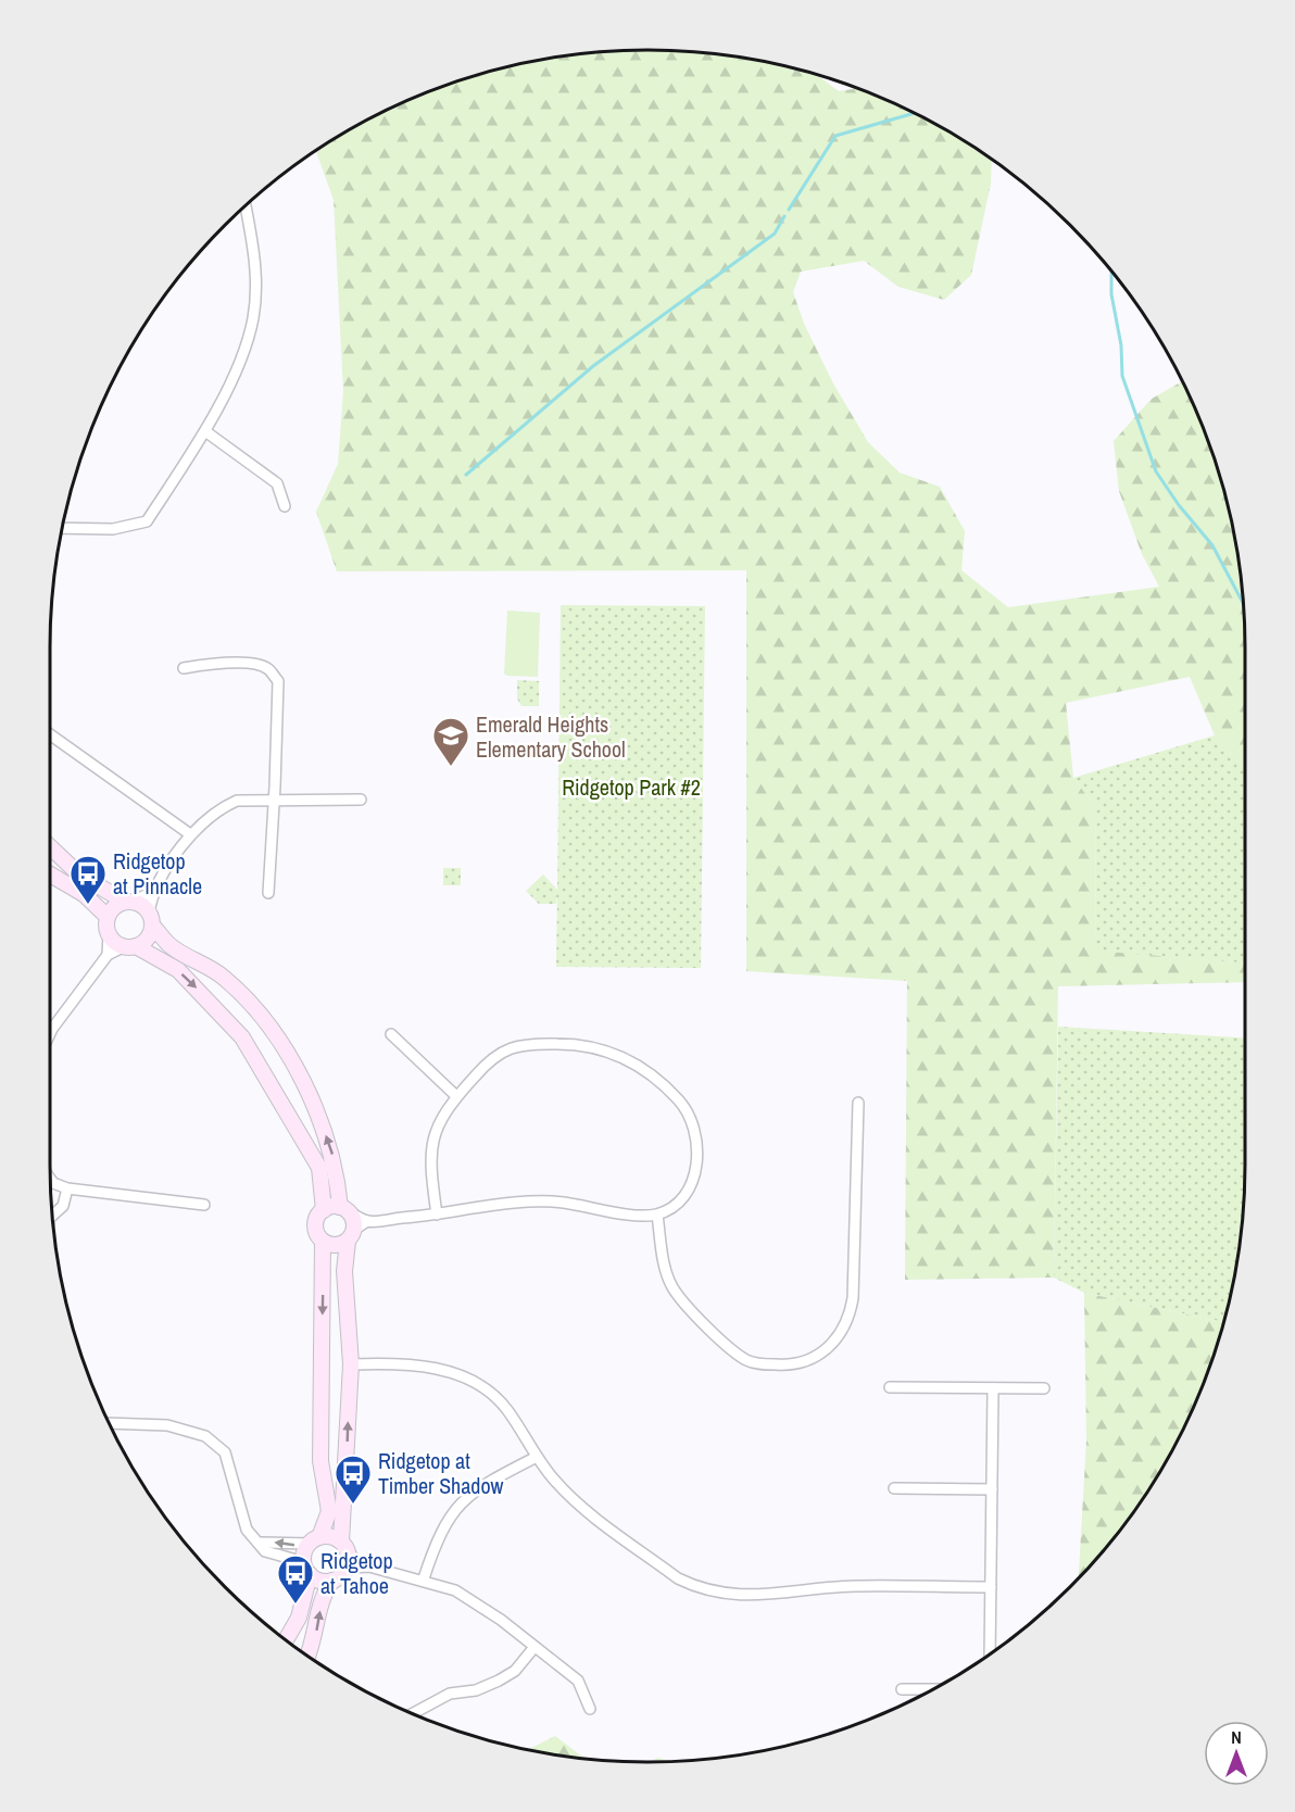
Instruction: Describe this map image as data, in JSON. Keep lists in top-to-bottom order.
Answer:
{
  "parks": ["Ridgetop Park #2"],
  "places": {
    "school or university": ["Emerald Heights Elementary School"],
    "bus stop": ["Ridgetop at Pinnacle", "Ridgetop at Timber Shadow", "Ridgetop at Tahoe"]
  },
  "north": "top"
}
